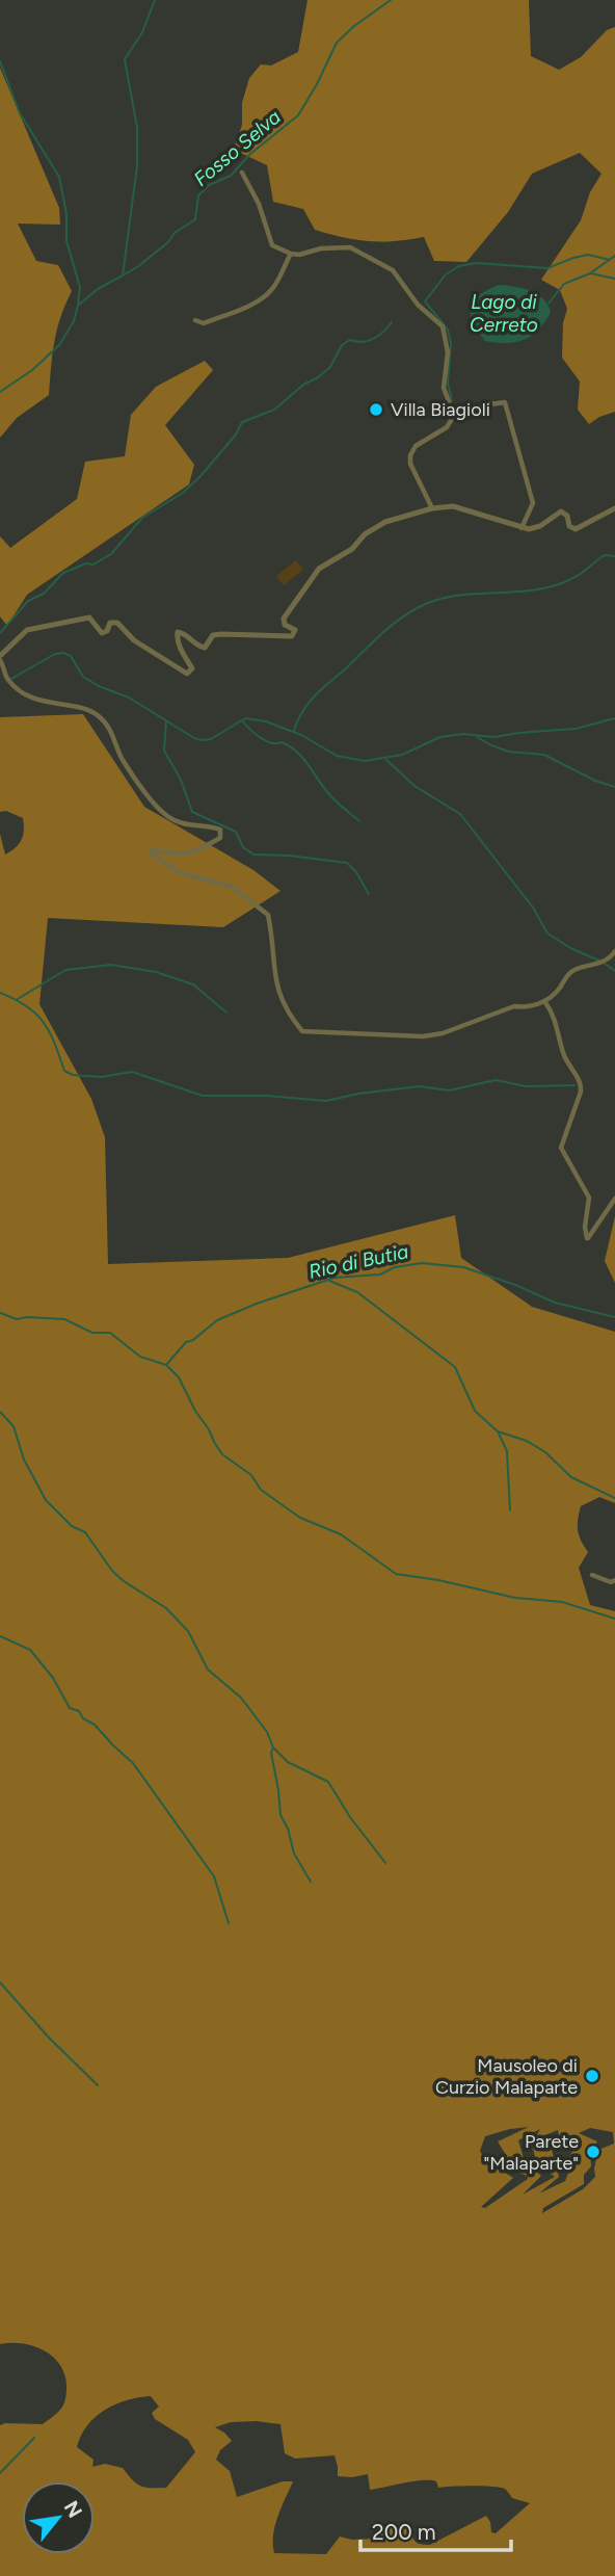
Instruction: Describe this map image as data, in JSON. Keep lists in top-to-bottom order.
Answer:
{
  "water": ["Fosso Selva", "Lago di Cerreto", "Rio di Butia"],
  "places": ["Villa Biagioli", "Mausoleo di Curzio Malaparte", "Parete \"Malaparte\""],
  "scale_bar": "200 m",
  "north": "top right"
}
